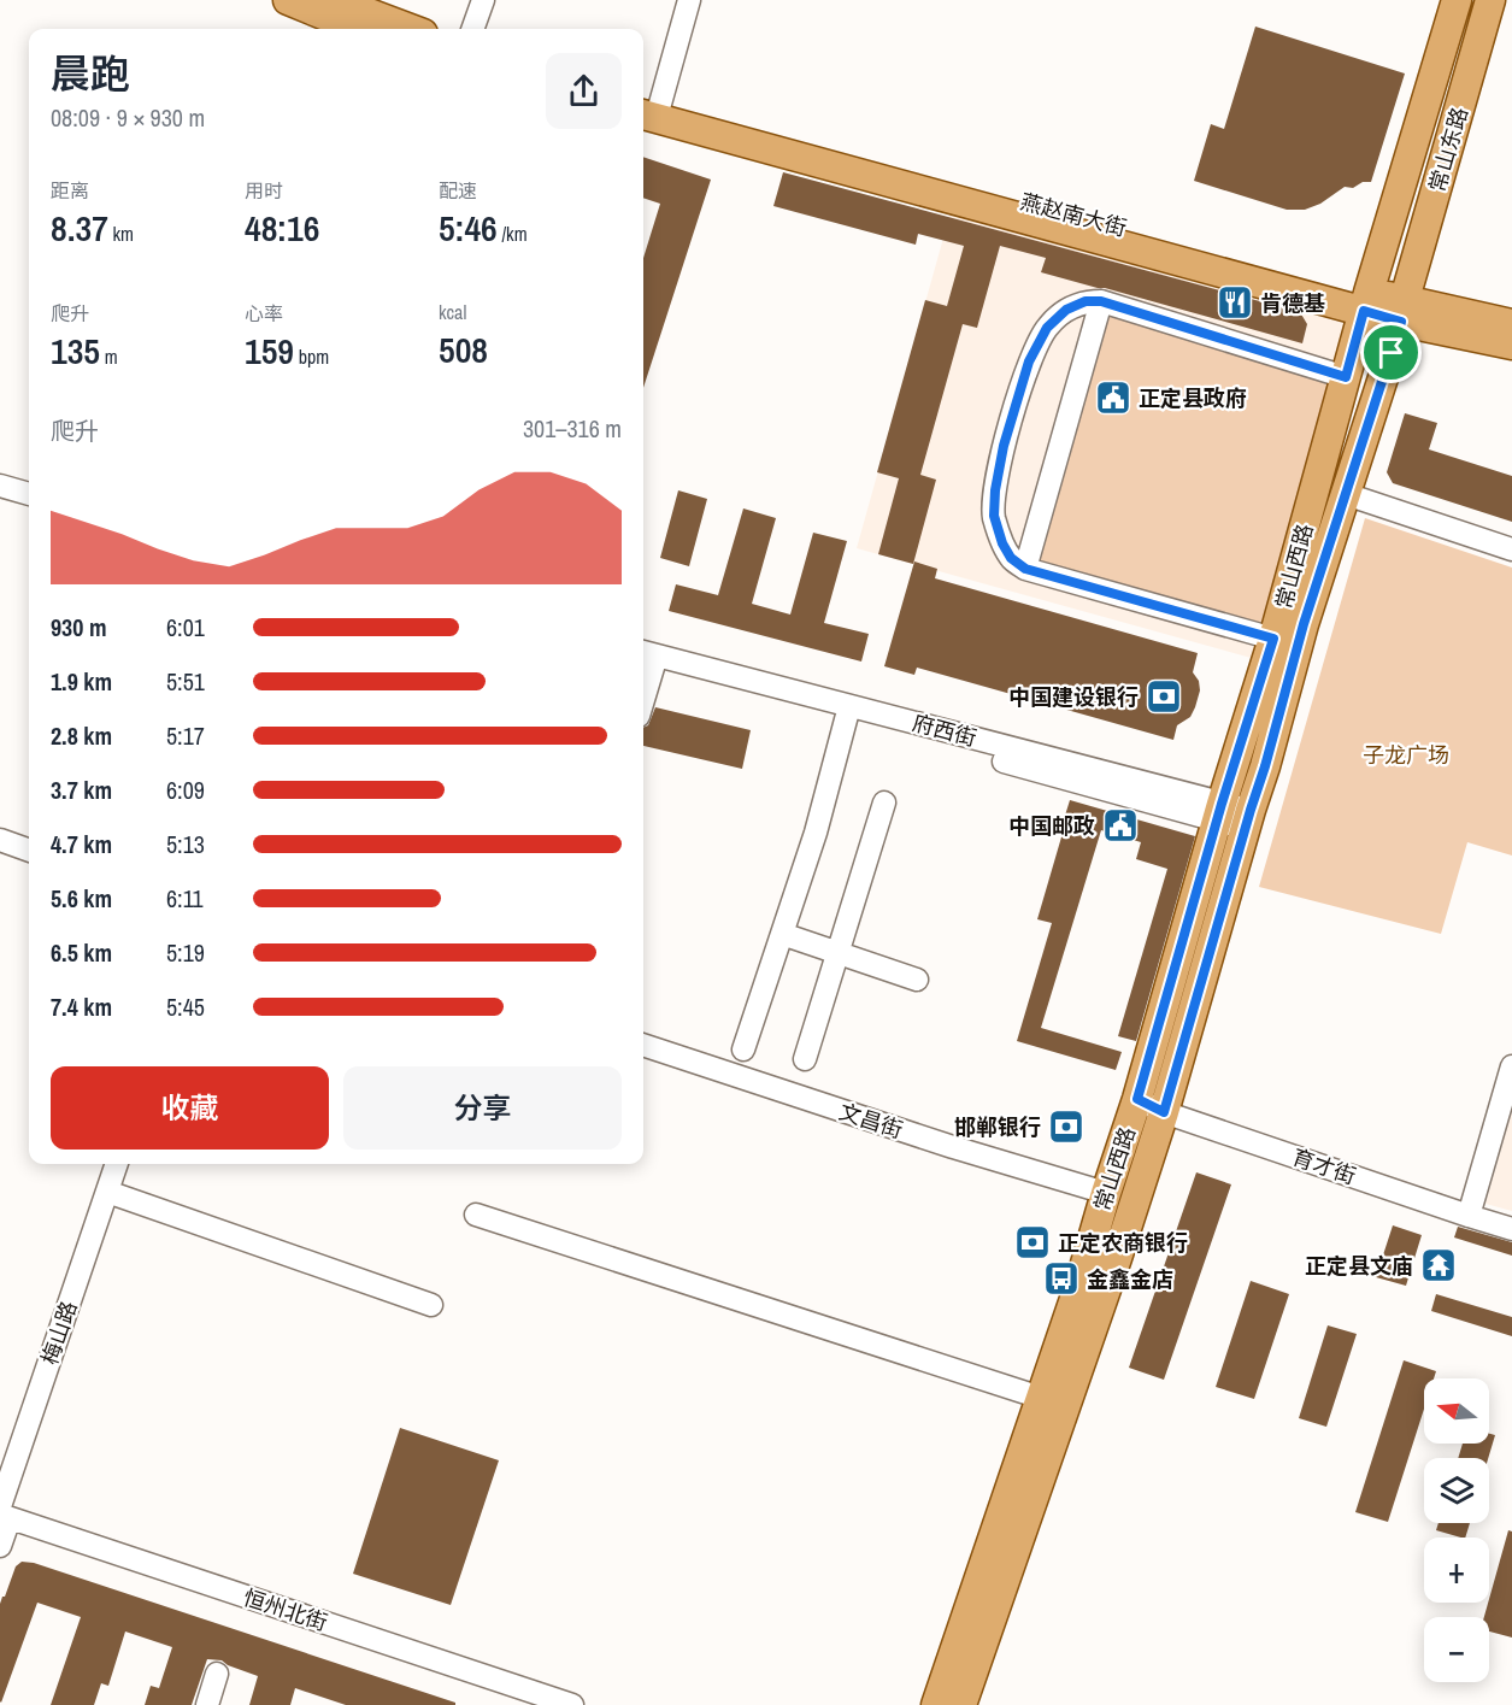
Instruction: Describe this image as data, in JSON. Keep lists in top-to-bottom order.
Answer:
{
  "streets": {
    "main road": ["常山东路", "常山西路"],
    "street": [
      "府西街",
      "文昌街",
      "育才街",
      "梅山路",
      "恒州北街"
    ]
  },
  "crossings": [
    ["常山东路", "常山西路"],
    ["常山西路", "府西街"],
    ["常山西路", "文昌街"],
    ["常山西路", "育才街"],
    ["梅山路", "恒州北街"]
  ],
  "parks": ["子龙广场"],
  "places": {
    "restaurant": ["肯德基"],
    "public building": ["正定县政府", "中国邮政"],
    "bank": ["中国建设银行", "邯郸银行", "正定农商银行"],
    "temple": ["正定县文庙"],
    "bus stop": ["金鑫金店"]
  },
  "north": "left",
  "page": {
    "heading": ["晨跑", "08:09 · 9 × 930 m"],
    "stats": [
      ["距离", "8.37 km"],
      ["用时", "48:16"],
      ["配速", "5:46 /km"],
      ["爬升", "135 m"],
      ["心率", "159 bpm"],
      ["kcal", "508"]
    ],
    "chart": ["爬升", "301–316 m"],
    "list": [
      {
        "name": "930 m",
        "note": "6:01"
      },
      {
        "name": "1.9 km",
        "note": "5:51"
      },
      {
        "name": "2.8 km",
        "note": "5:17"
      },
      {
        "name": "3.7 km",
        "note": "6:09"
      },
      {
        "name": "4.7 km",
        "note": "5:13"
      },
      {
        "name": "5.6 km",
        "note": "6:11"
      },
      {
        "name": "6.5 km",
        "note": "5:19"
      },
      {
        "name": "7.4 km",
        "note": "5:45"
      }
    ],
    "buttons": ["收藏", "分享"],
    "map_buttons": ["+", "−"]
  }
}
